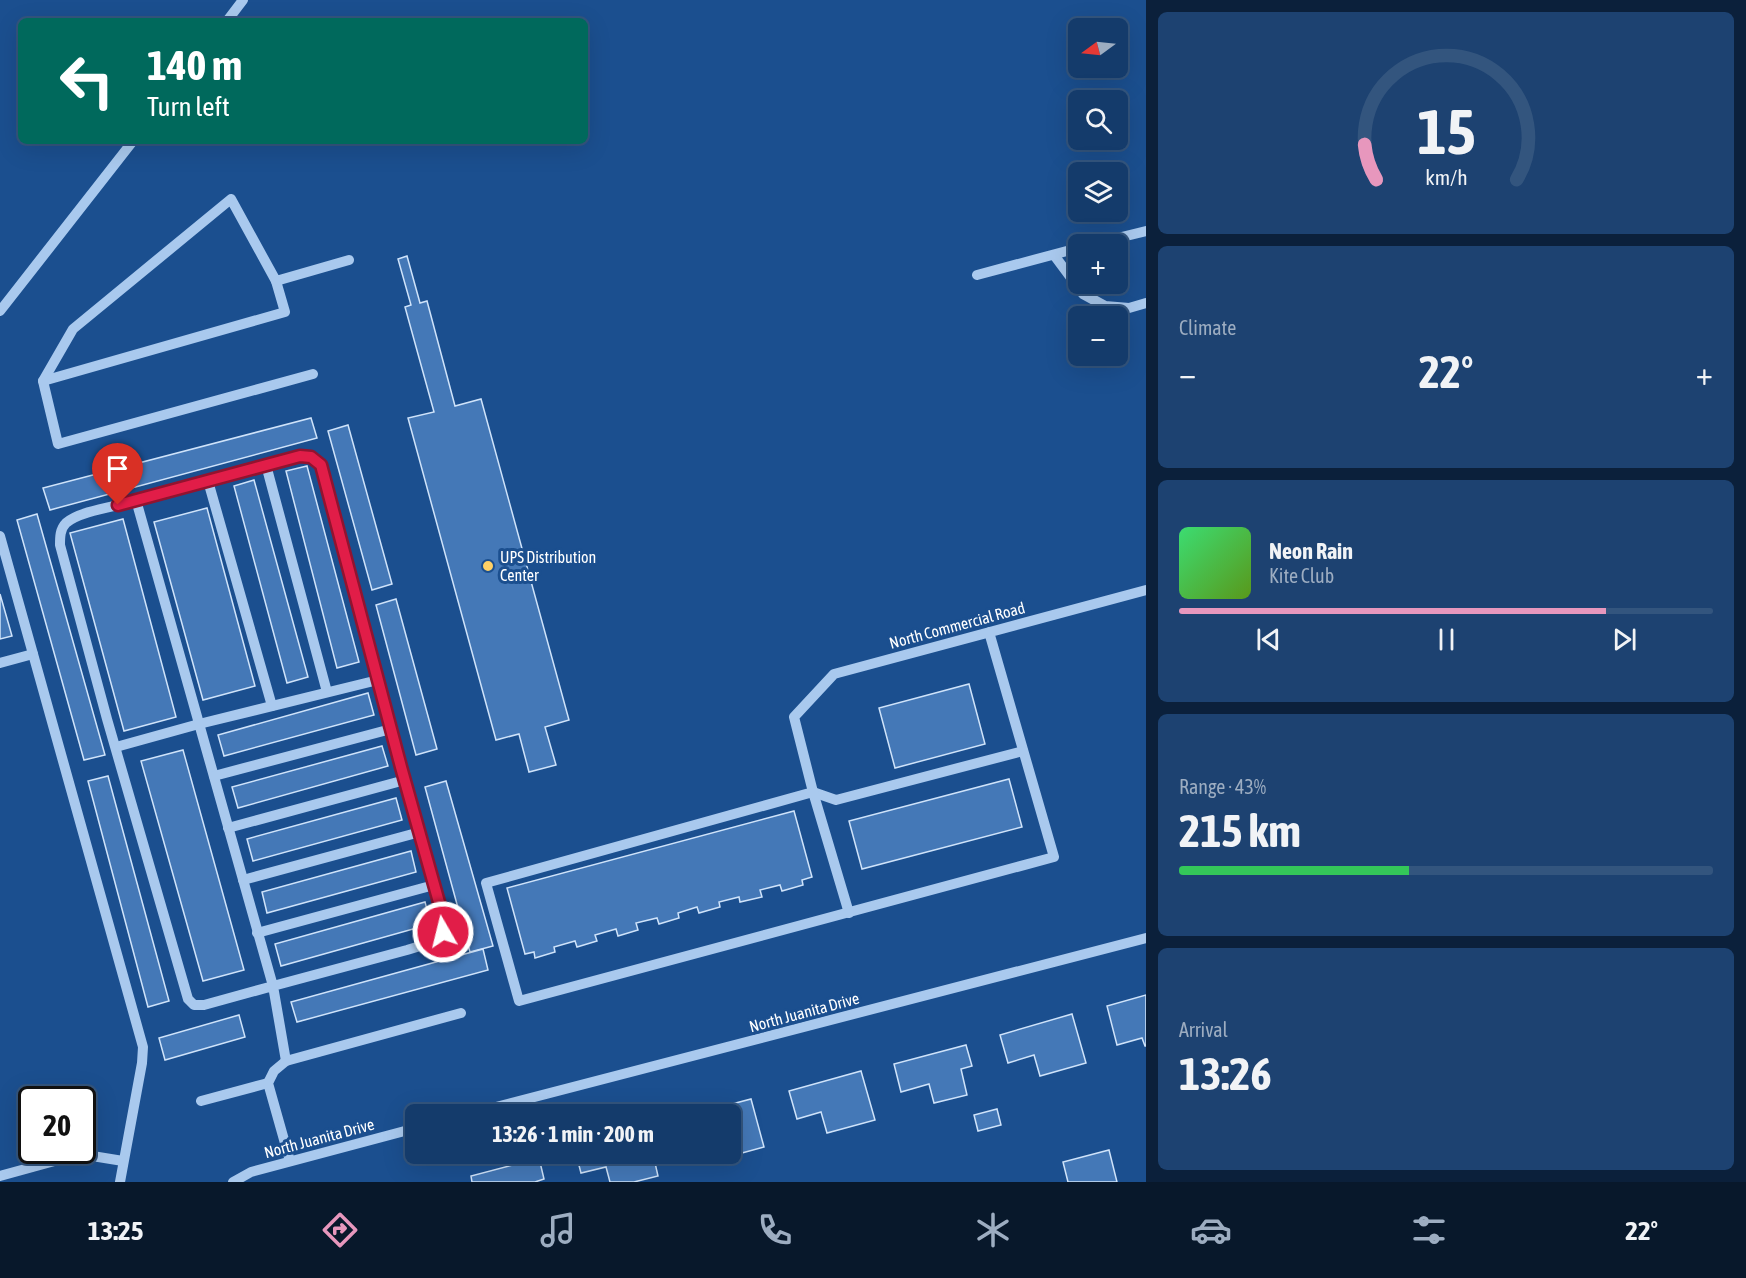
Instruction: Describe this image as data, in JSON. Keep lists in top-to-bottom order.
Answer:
{
  "streets": {
    "street": ["North Commercial Road", "North Juanita Drive"]
  },
  "places": ["UPS Distribution Center"],
  "north": "left",
  "page": {
    "map_buttons": ["+", "−"],
    "turn": ["140 m", "Turn left"],
    "tile": [
      "Climate",
      ["Range · 43%", "215 km"],
      ["Arrival", "13:26"]
    ],
    "heat": ["−", "22°", "+"],
    "song": ["Neon Rain", "Kite Club"],
    "limit": "20",
    "trip": "13:26 · 1 min · 200 m",
    "tabs": ["13:25", "22°"],
    "gauge": ["15", "km/h"]
  }
}
